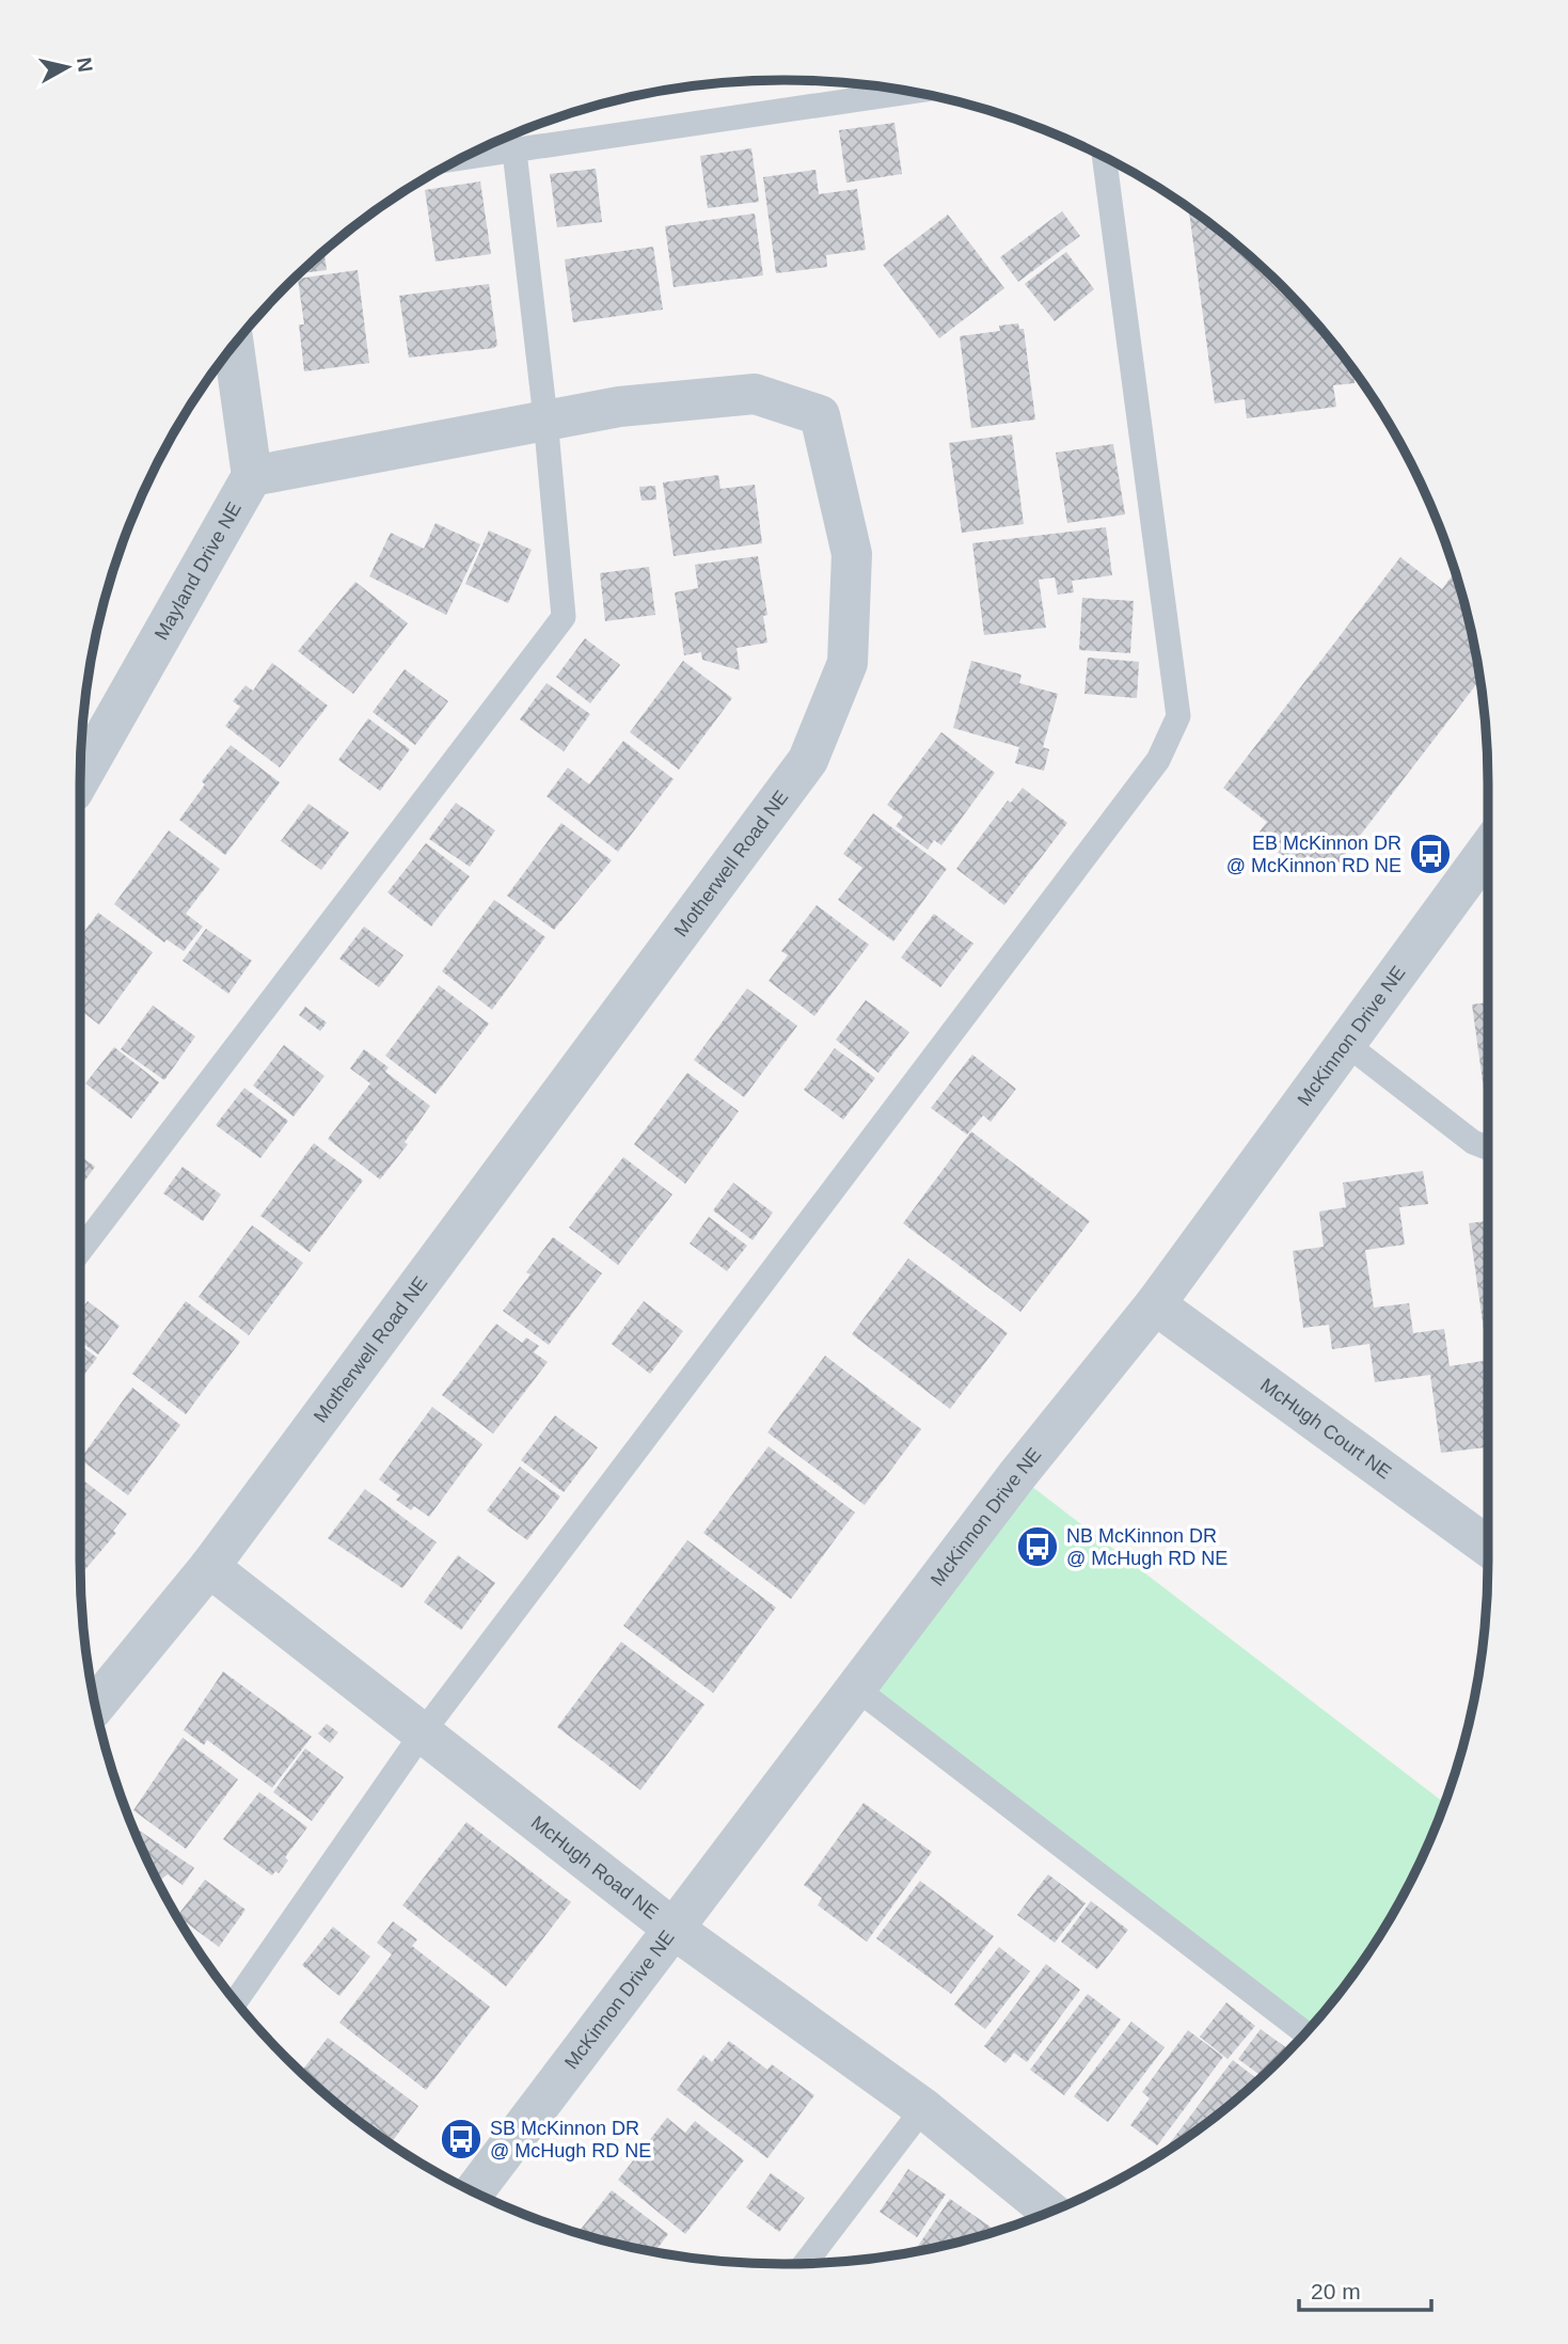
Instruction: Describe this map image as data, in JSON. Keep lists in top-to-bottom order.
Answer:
{
  "streets": {
    "street": [
      "Mayland Drive NE",
      "Motherwell Road NE",
      "McKinnon Drive NE",
      "McHugh Court NE",
      "McHugh Road NE"
    ]
  },
  "crossings": [
    ["Mayland Drive NE", "Motherwell Road NE"],
    ["Motherwell Road NE", "McHugh Road NE"],
    ["McKinnon Drive NE", "McHugh Court NE"],
    ["McKinnon Drive NE", "McHugh Road NE"]
  ],
  "places": {
    "bus stop": ["EB McKinnon DR @ McKinnon RD NE", "NB McKinnon DR @ McHugh RD NE", "SB McKinnon DR @ McHugh RD NE"]
  },
  "scale_bar": "20 m",
  "north": "right"
}
